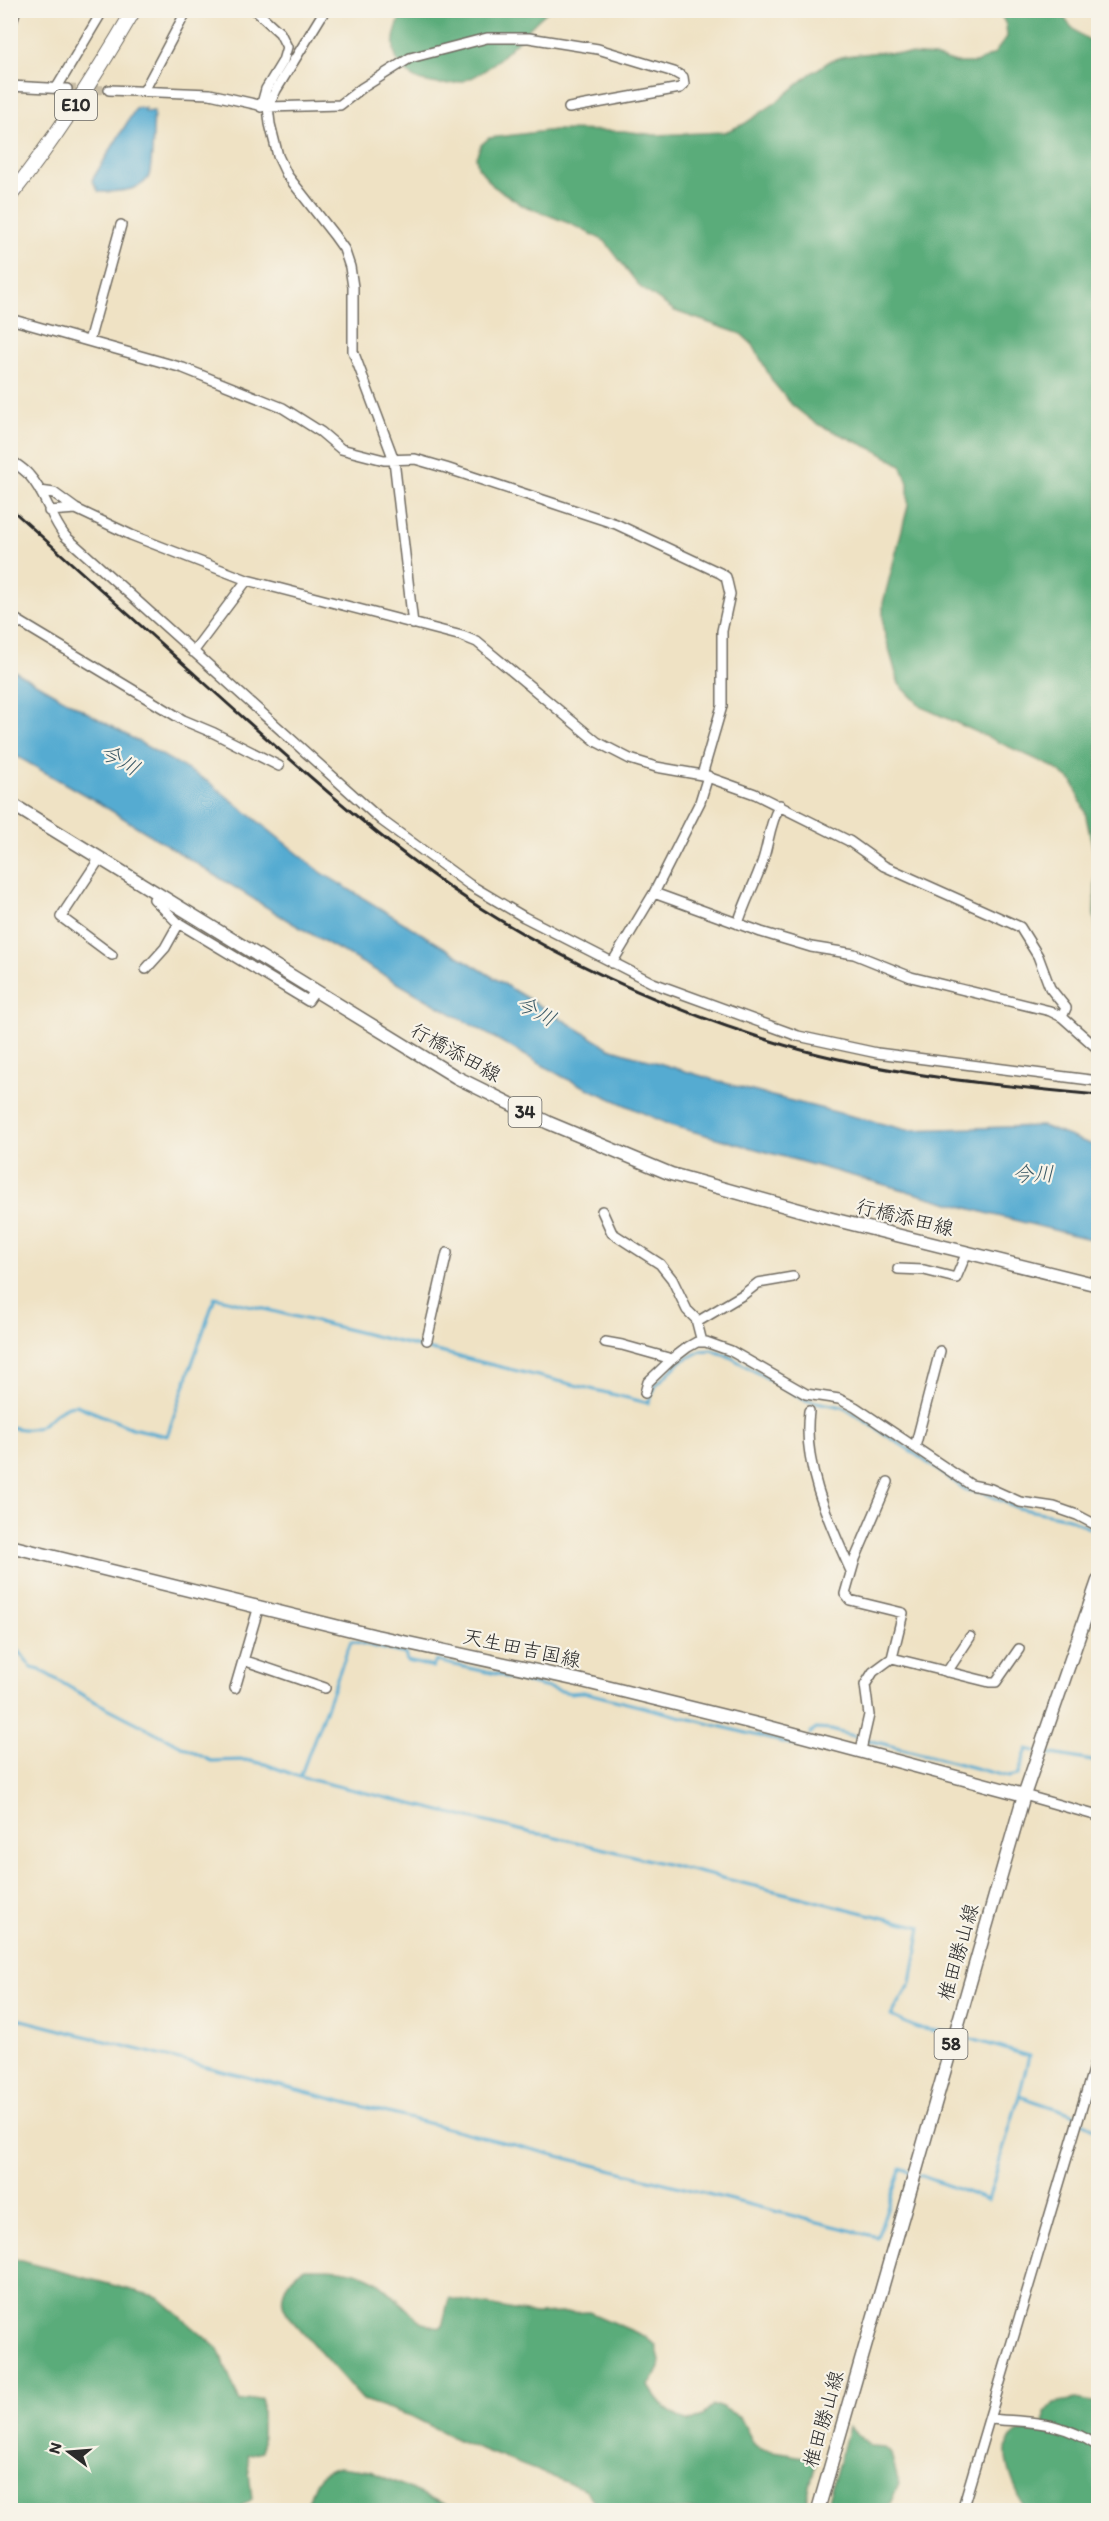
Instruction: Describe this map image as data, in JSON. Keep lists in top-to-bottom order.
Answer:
{
  "streets": {
    "highway": ["E10"],
    "main road": [
      "行橋添田線",
      "34",
      "天生田吉国線",
      "椎田勝山線",
      "58"
    ]
  },
  "crossings": [
    ["天生田吉国線", "椎田勝山線"]
  ],
  "water": ["今川"],
  "north": "left"
}
